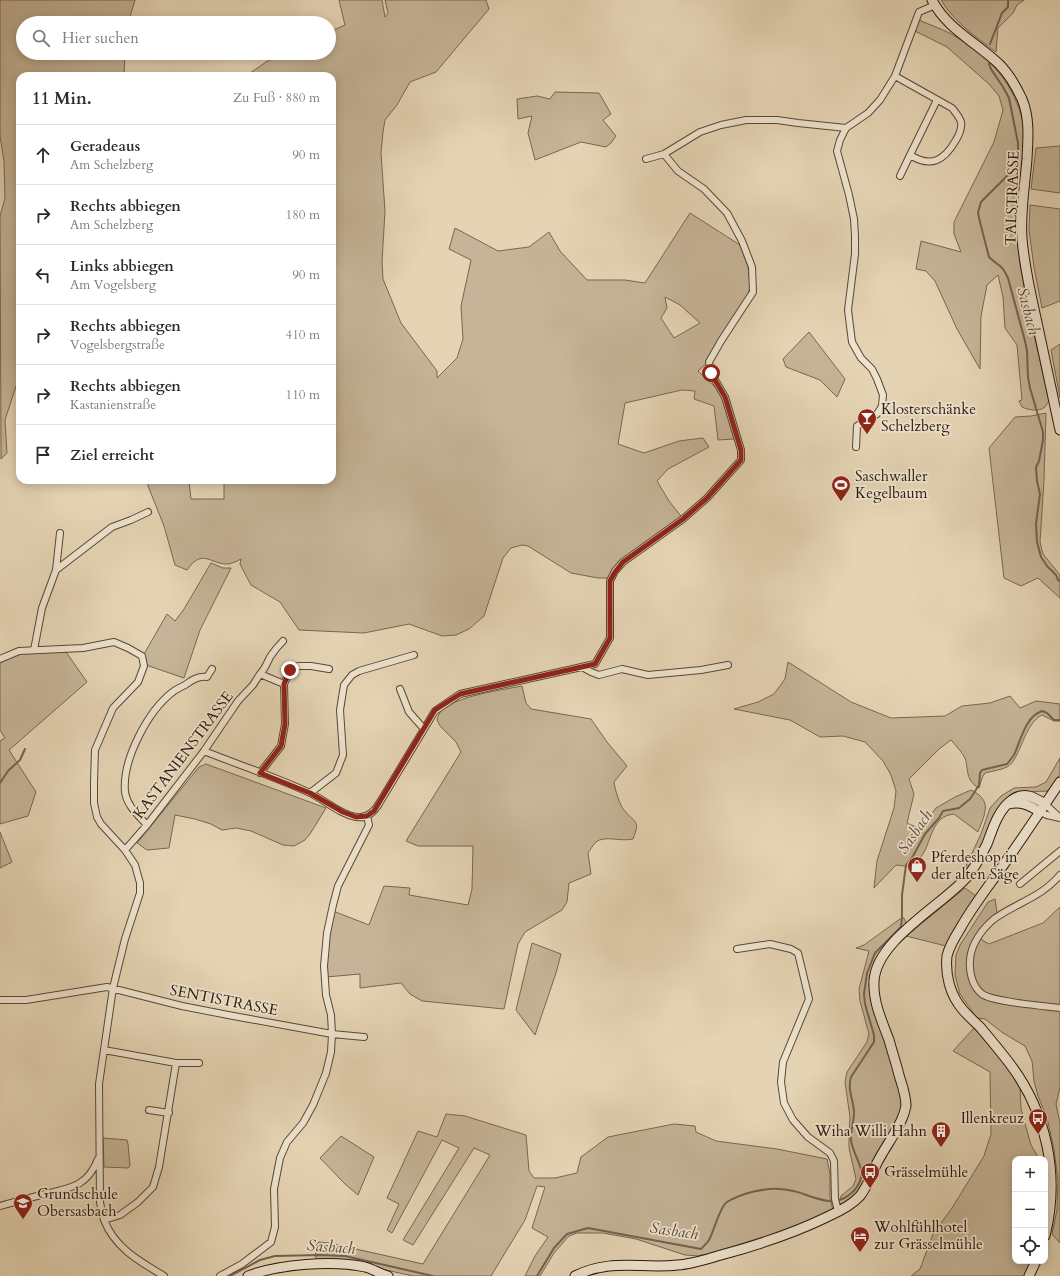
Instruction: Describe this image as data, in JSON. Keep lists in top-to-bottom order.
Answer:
{
  "streets": {
    "main road": ["TALSTRASSE"],
    "street": ["KASTANIENSTRASSE", "SENTISTRASSE"]
  },
  "water": ["Sasbach"],
  "places": {
    "bar": ["Klosterschänke Schelzberg"],
    "sports": ["Saschwaller Kegelbaum"],
    "shop": ["Pferdeshop in der alten Säge"],
    "bus stop": ["Illenkreuz", "Grässelmühle"],
    "building": ["Wiha Willi Hahn"],
    "school or university": ["Grundschule Obersasbach"],
    "hotel": ["Wohlfühlhotel zur Grässelmühle"]
  },
  "page": {
    "search": "Hier suchen",
    "heading": ["11 Min.", "Zu Fuß · 880 m"],
    "list": [
      ["Geradeaus", "Am Schelzberg", "90 m"],
      ["Rechts abbiegen", "Am Schelzberg", "180 m"],
      ["Links abbiegen", "Am Vogelsberg", "90 m"],
      ["Rechts abbiegen", "Vogelsbergstraße", "410 m"],
      ["Rechts abbiegen", "Kastanienstraße", "110 m"],
      "Ziel erreicht"
    ],
    "map_buttons": ["+", "−"]
  }
}
